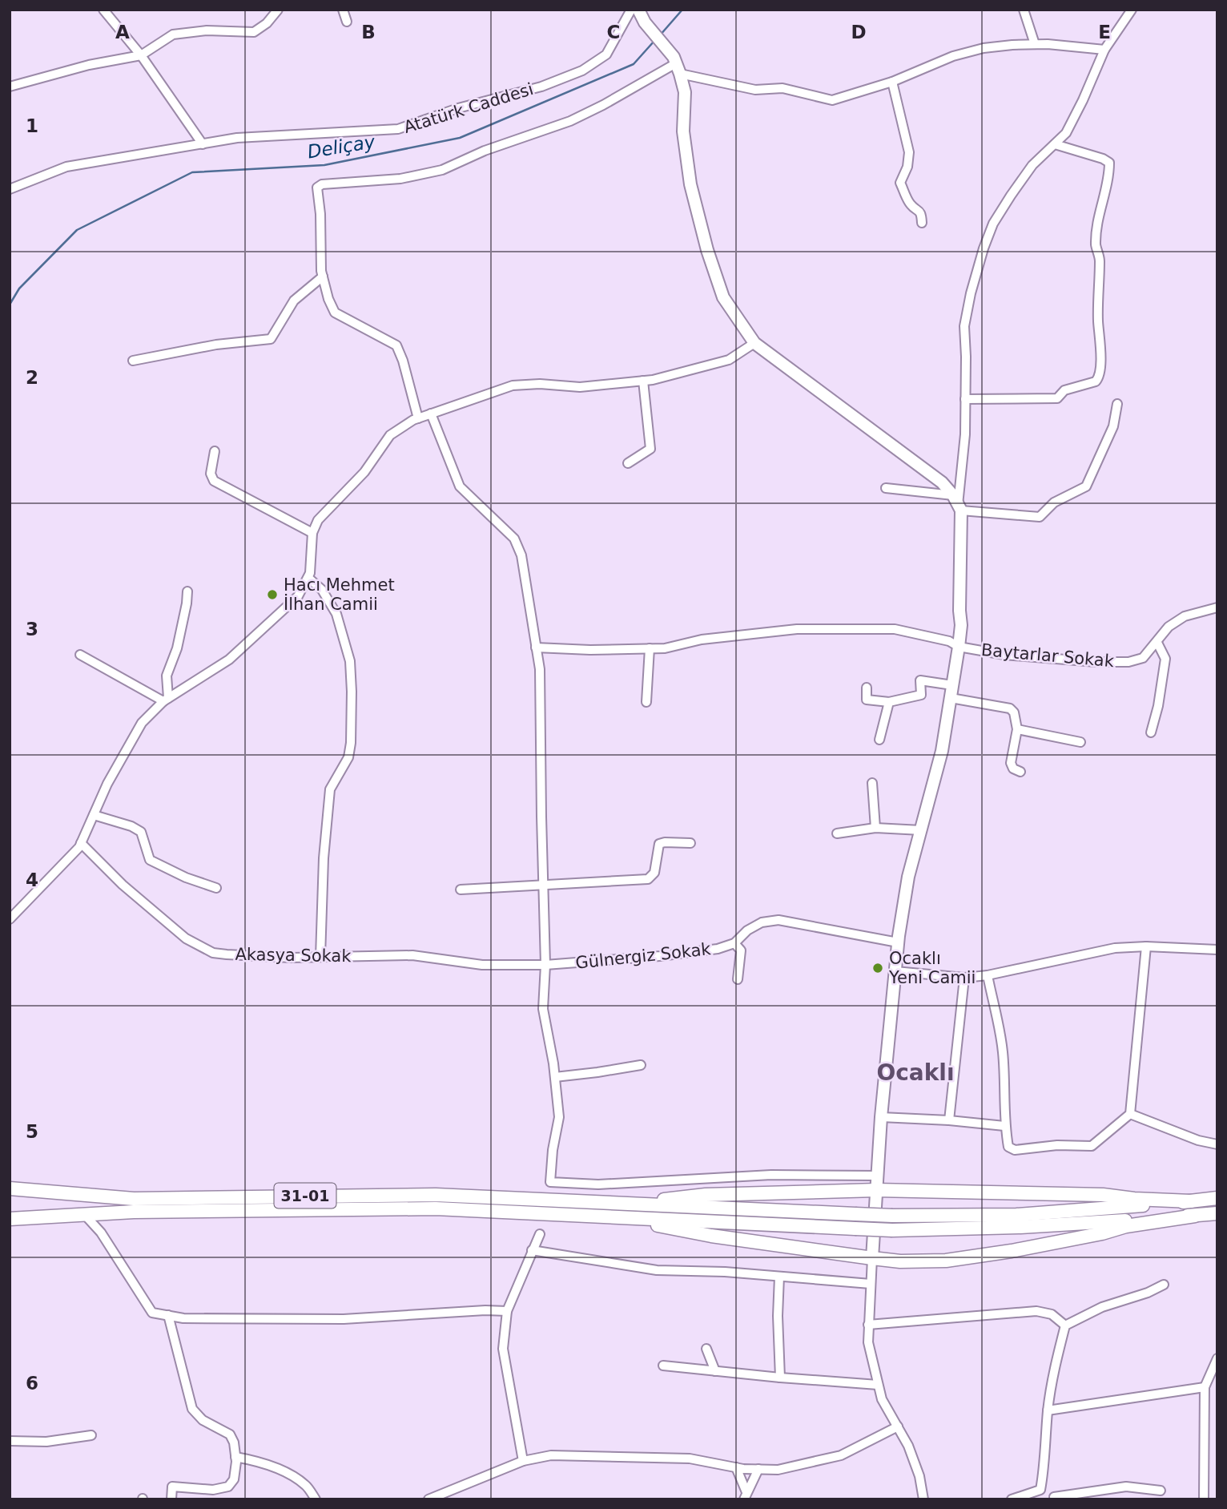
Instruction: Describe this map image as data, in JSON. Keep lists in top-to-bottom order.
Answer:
{
  "streets": {
    "highway": ["31-01"],
    "street": [
      "Atatürk Caddesi",
      "Baytarlar Sokak",
      "Akasya Sokak",
      "Gülnergiz Sokak"
    ]
  },
  "crossings": [
    ["Akasya Sokak", "Gülnergiz Sokak"]
  ],
  "districts": ["Ocaklı"],
  "water": ["Deliçay"],
  "places": ["Hacı Mehmet İlhan Camii", "Ocaklı Yeni Camii"],
  "grid": {
    "columns": [
      "A",
      "B",
      "C",
      "D",
      "E"
    ],
    "rows": [
      "1",
      "2",
      "3",
      "4",
      "5",
      "6"
    ]
  }
}
